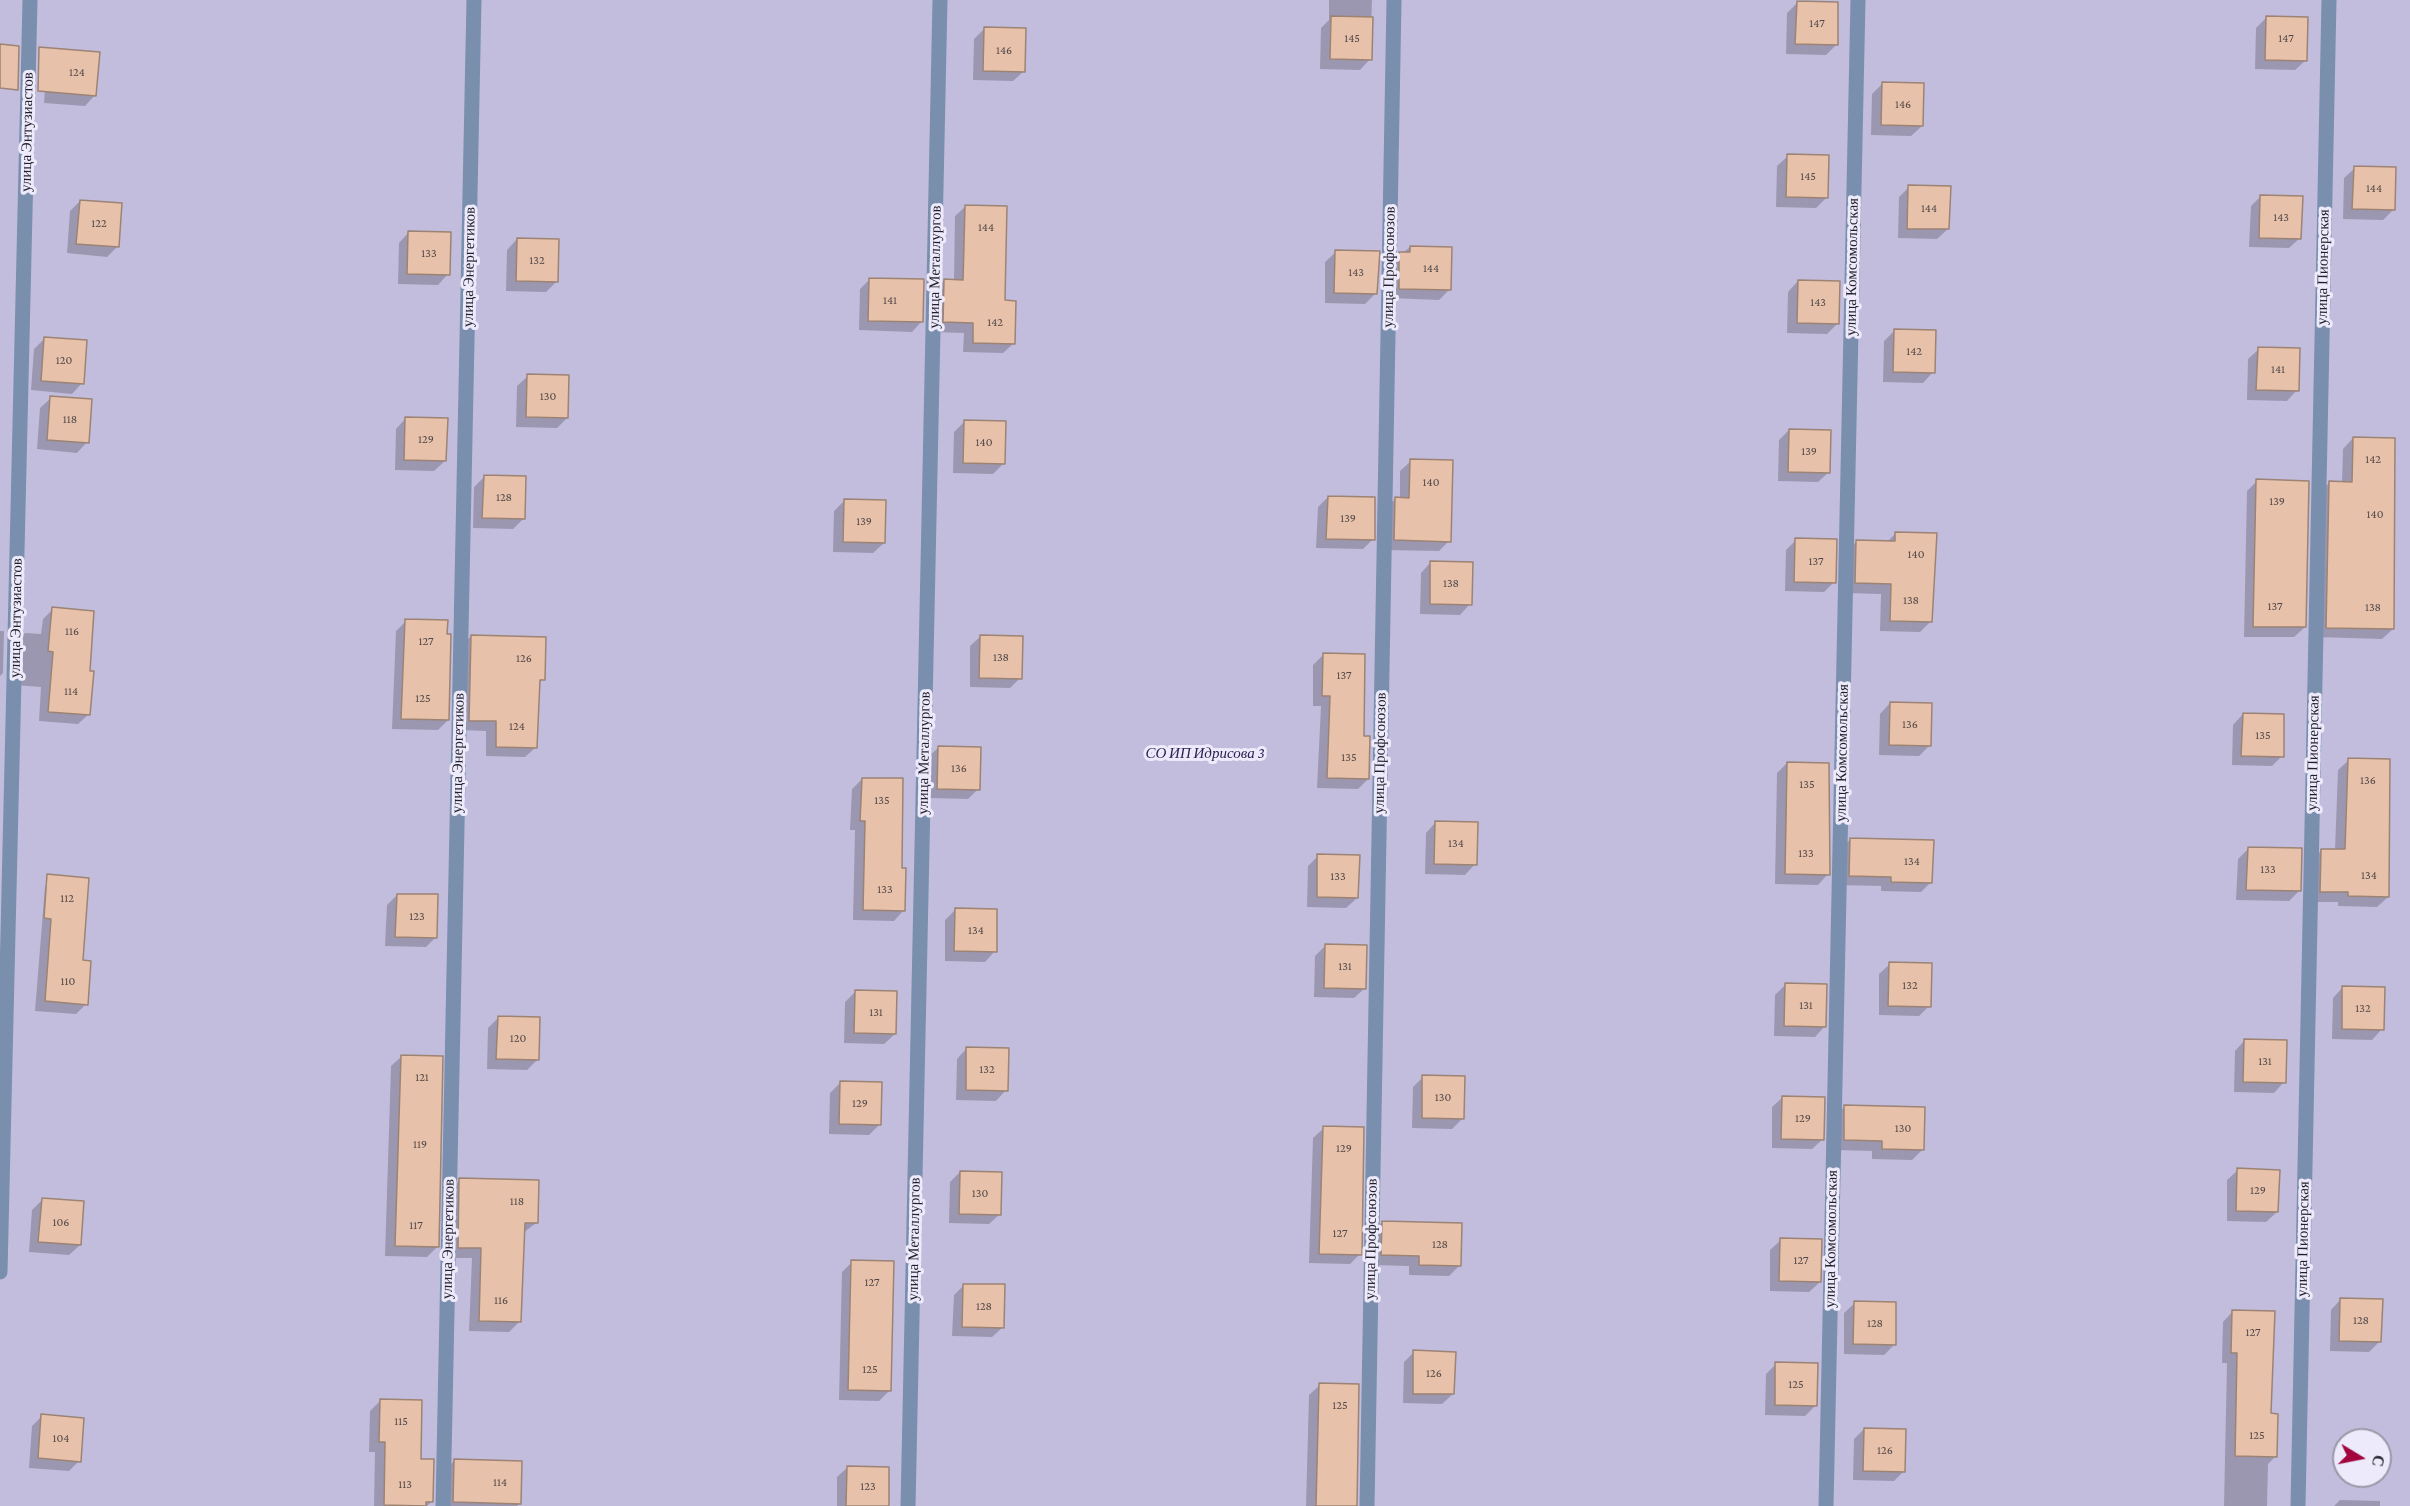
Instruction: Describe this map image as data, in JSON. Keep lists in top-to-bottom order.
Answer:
{
  "streets": {
    "street": [
      "улица Энтузиастов",
      "улица Энергетиков",
      "улица Металлургов",
      "улица Профсоюзов",
      "улица Комсомольская",
      "улица Пионерская"
    ]
  },
  "parks": ["СО ИП Идрисова 3"],
  "house_numbers": [
    "147",
    "145",
    "147",
    "146",
    "124",
    "146",
    "145",
    "144",
    "144",
    "143",
    "122",
    "144",
    "133",
    "132",
    "144",
    "143",
    "141",
    "143",
    "142",
    "142",
    "120",
    "141",
    "130",
    "118",
    "129",
    "140",
    "139",
    "142",
    "140",
    "128",
    "139",
    "140",
    "139",
    "139",
    "140",
    "137",
    "138",
    "138",
    "137",
    "138",
    "116",
    "127",
    "138",
    "126",
    "137",
    "114",
    "125",
    "136",
    "124",
    "135",
    "135",
    "136",
    "136",
    "135",
    "135",
    "134",
    "133",
    "134",
    "133",
    "134",
    "133",
    "133",
    "112",
    "123",
    "134",
    "131",
    "110",
    "132",
    "131",
    "132",
    "131",
    "120",
    "131",
    "132",
    "121",
    "130",
    "129",
    "129",
    "130",
    "119",
    "129",
    "129",
    "130",
    "118",
    "106",
    "117",
    "127",
    "128",
    "127",
    "127",
    "116",
    "128",
    "128",
    "128",
    "127",
    "125",
    "126",
    "125",
    "125",
    "115",
    "125",
    "104",
    "126",
    "114",
    "113",
    "123"
  ],
  "north": "right"
}
